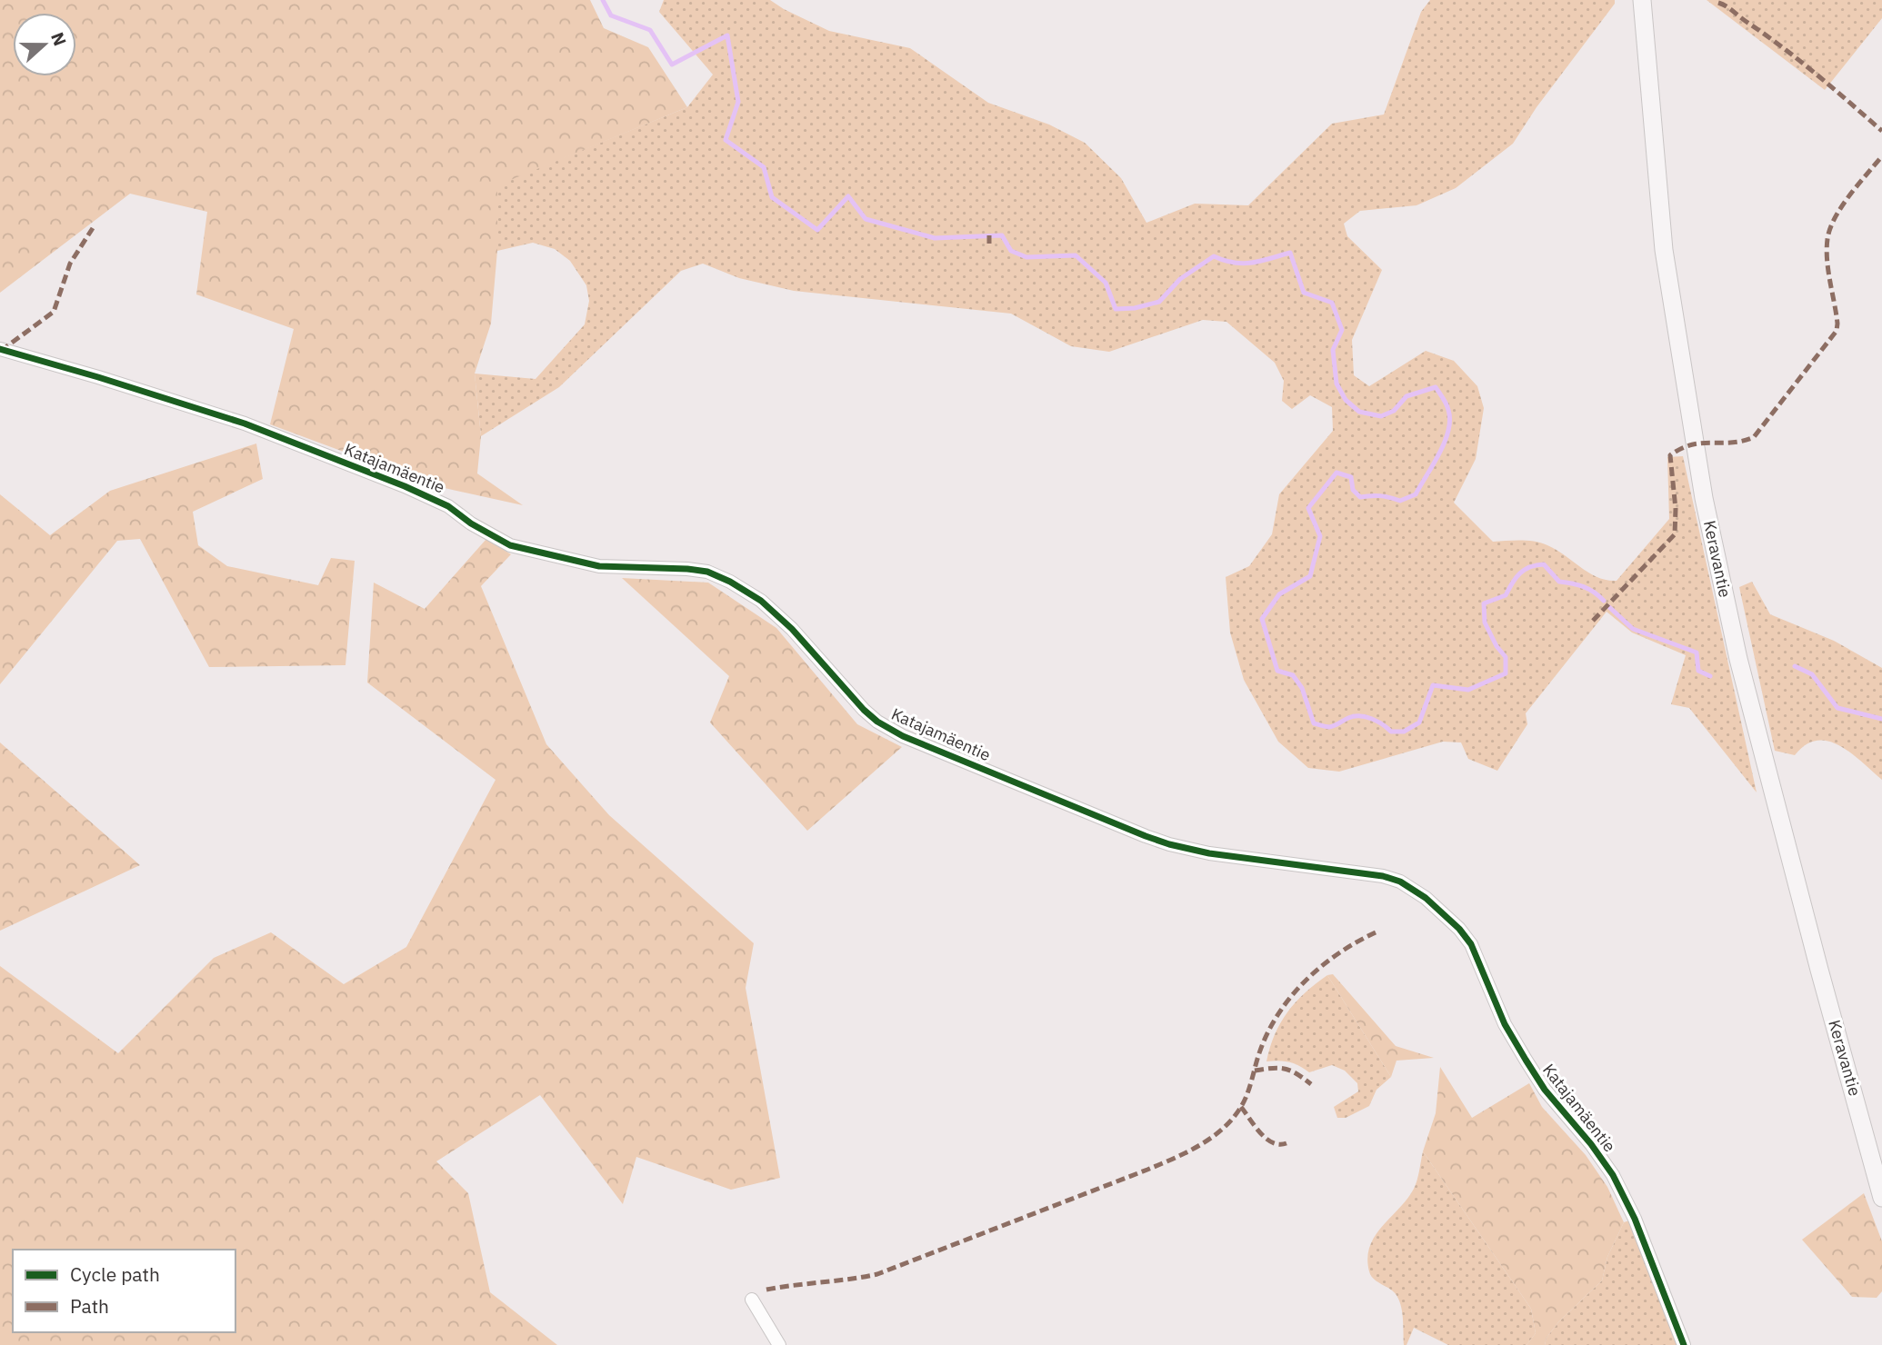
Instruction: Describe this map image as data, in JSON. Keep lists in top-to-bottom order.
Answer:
{
  "streets": {
    "main road": ["Keravantie"],
    "street": ["Katajamäentie"]
  },
  "legend": ["Cycle path", "Path"],
  "north": "right"
}
